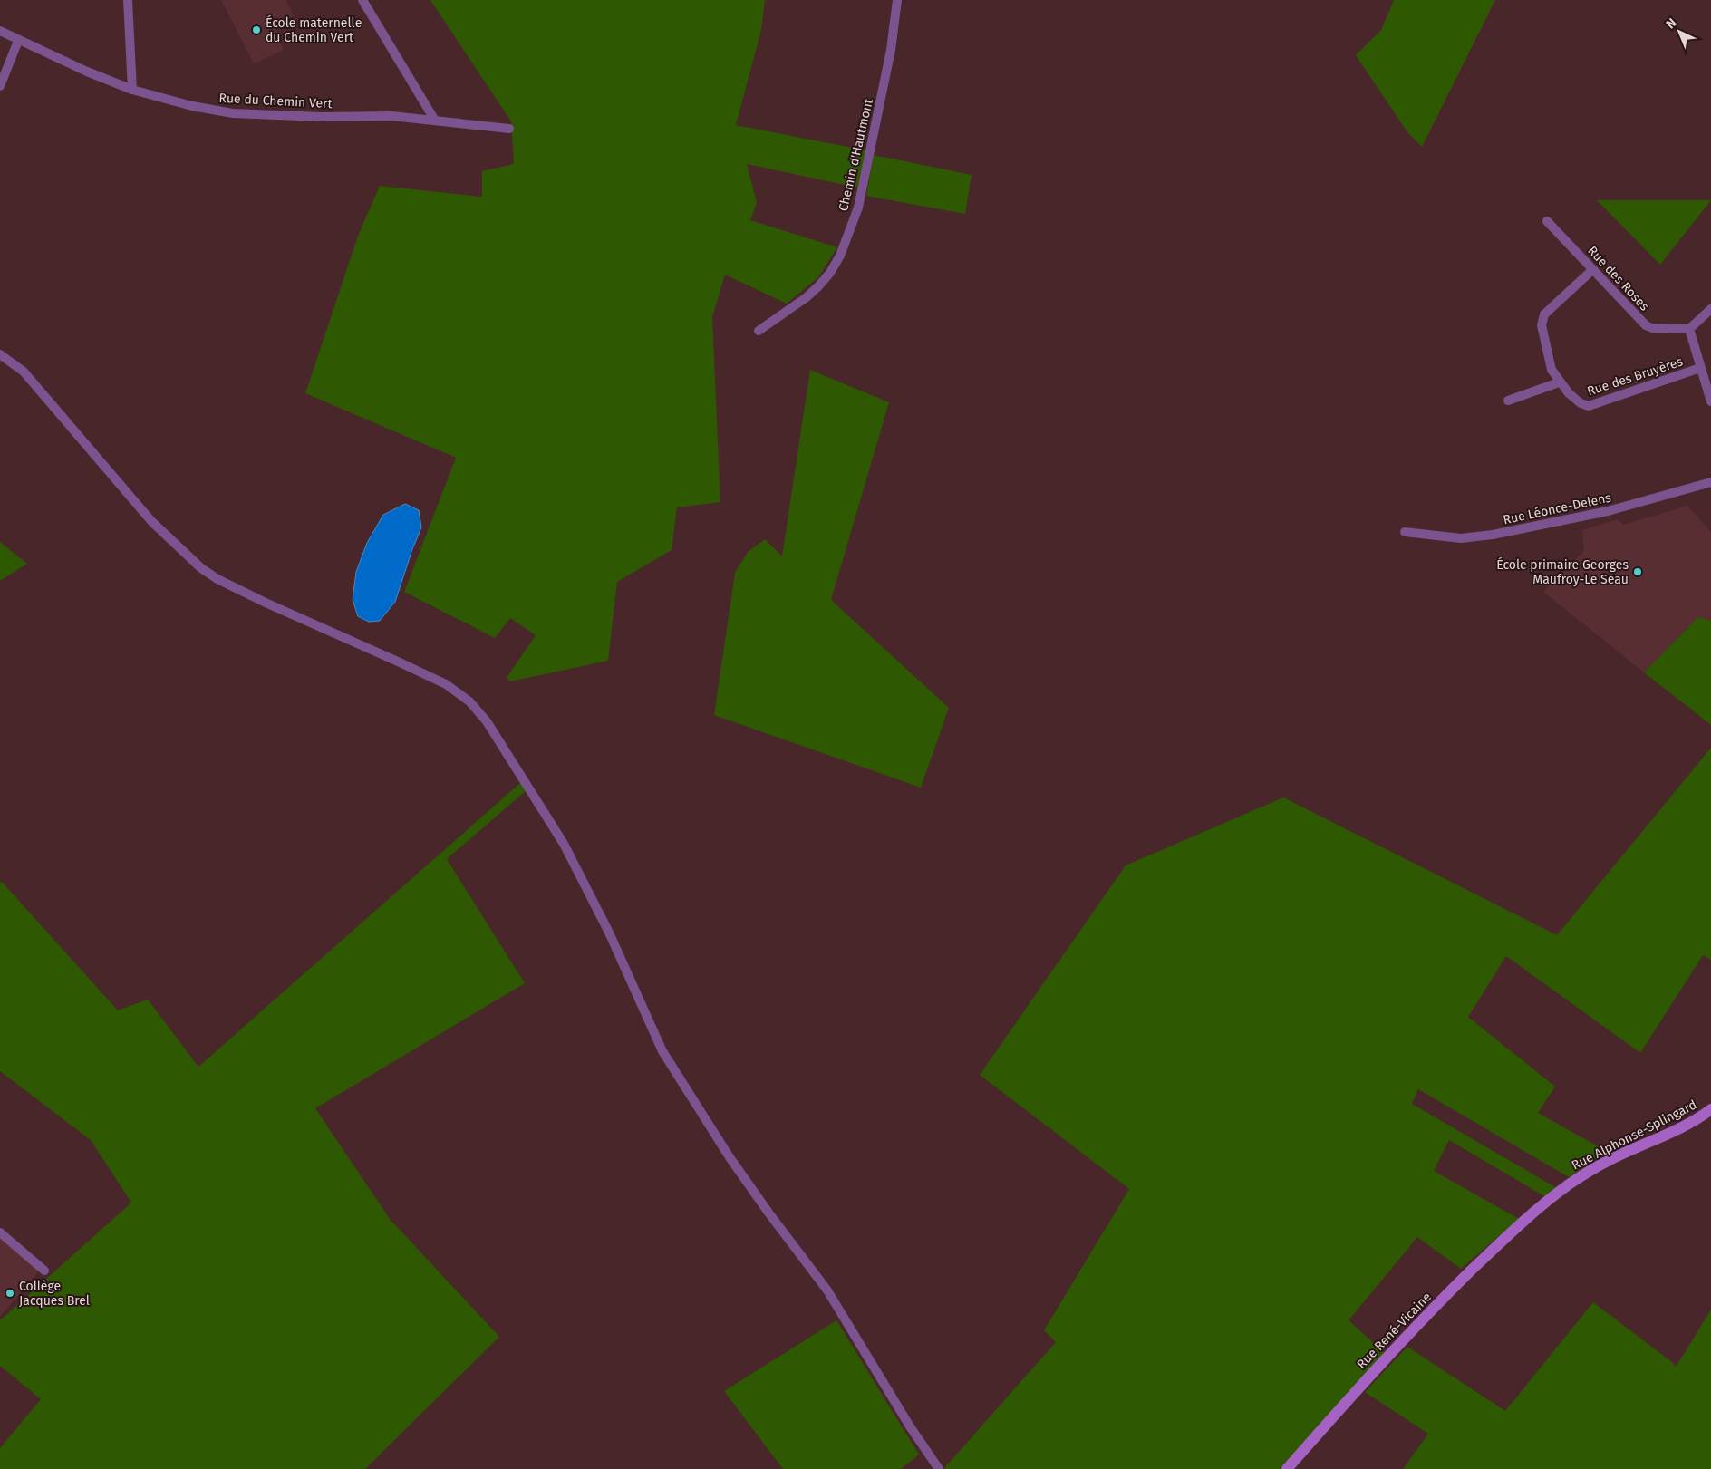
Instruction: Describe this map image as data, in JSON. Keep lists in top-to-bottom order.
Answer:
{
  "streets": {
    "street": [
      "Rue du Chemin Vert",
      "Chemin d'Hautmont",
      "Rue des Roses",
      "Rue des Bruyères",
      "Rue Léonce-Delens",
      "Rue Alphonse-Splingard",
      "Rue René-Vicaine"
    ]
  },
  "crossings": [
    ["Rue Alphonse-Splingard", "Rue René-Vicaine"]
  ],
  "places": ["École maternelle du Chemin Vert", "École primaire Georges Maufroy-Le Seau", "Collège Jacques Brel"],
  "north": "top left"
}
